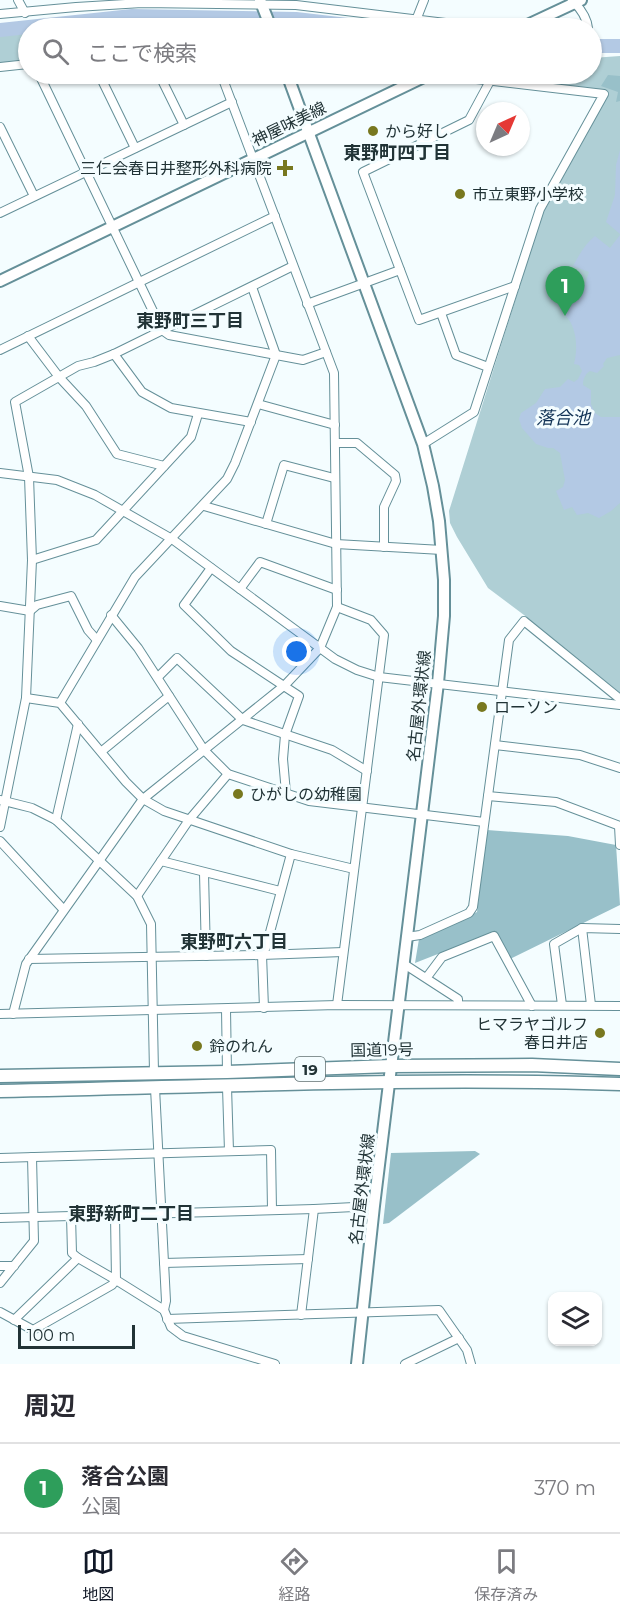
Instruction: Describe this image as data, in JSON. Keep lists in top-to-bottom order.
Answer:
{
  "streets": {
    "highway": ["国道19号", "19"],
    "main road": ["神屋味美線", "名古屋外環状線"]
  },
  "crossings": [
    ["神屋味美線", "名古屋外環状線"],
    ["名古屋外環状線", "国道19号"]
  ],
  "districts": [
    "東野町四丁目",
    "東野町三丁目",
    "東野町六丁目",
    "東野新町二丁目"
  ],
  "water": ["落合池"],
  "places": {
    "other": [
      "から好し",
      "市立東野小学校",
      "ローソン",
      "ひがしの幼稚園",
      "ヒマラヤゴルフ 春日井店",
      "鈴のれん"
    ],
    "health": ["三仁会春日井整形外科病院"]
  },
  "scale_bar": "100 m",
  "north": "top right",
  "page": {
    "search": "ここで検索",
    "pins": "1",
    "scale": "100 m",
    "heading": "周辺",
    "list": [
      {
        "mark": "1",
        "name": "落合公園",
        "note": "公園",
        "value": "370 m"
      }
    ],
    "nav": ["地図", "経路", "保存済み"]
  }
}
